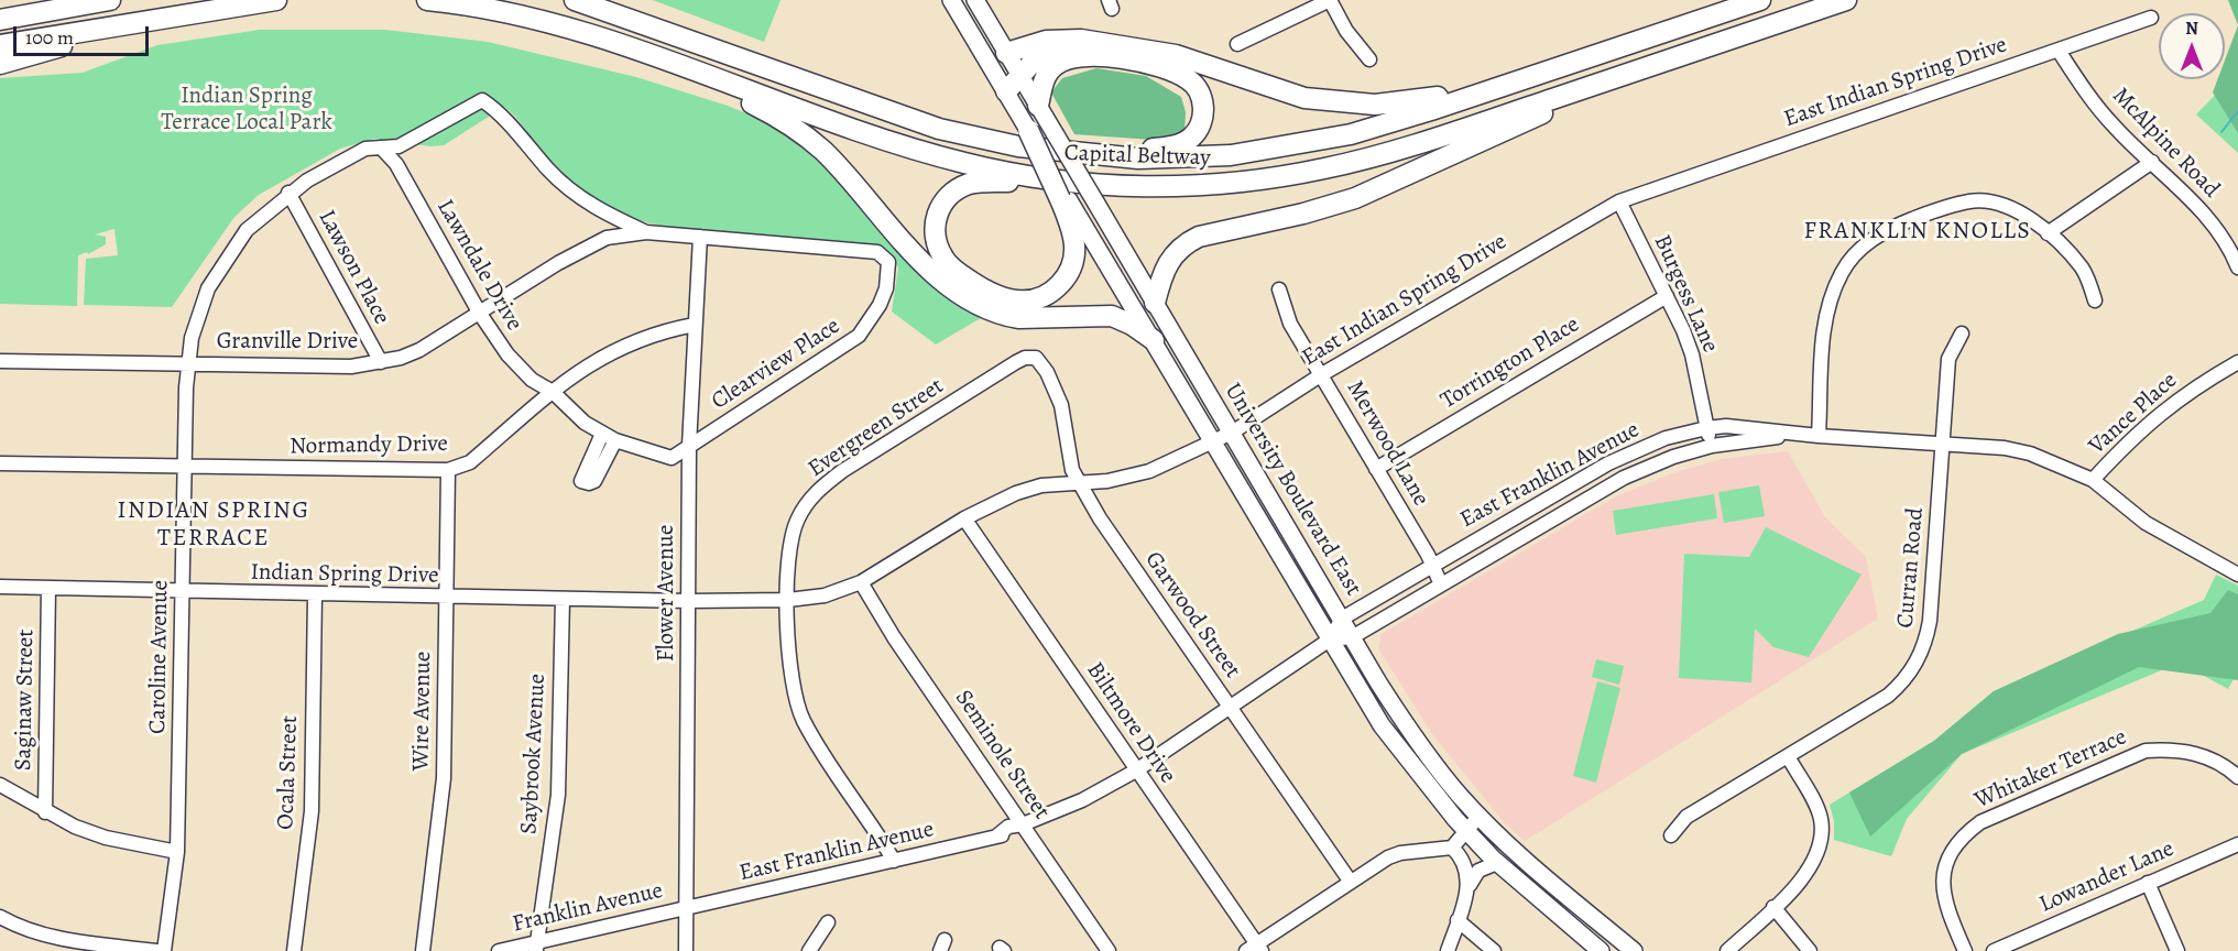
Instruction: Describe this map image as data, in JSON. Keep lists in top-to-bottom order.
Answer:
{
  "streets": {
    "highway": ["Capital Beltway"],
    "main road": ["University Boulevard East"],
    "street": [
      "East Indian Spring Drive",
      "McAlpine Road",
      "Lawndale Drive",
      "Lawson Place",
      "Burgess Lane",
      "Granville Drive",
      "Torrington Place",
      "Clearview Place",
      "Vance Place",
      "Evergreen Street",
      "Merwood Lane",
      "Normandy Drive",
      "East Franklin Avenue",
      "Curran Road",
      "Indian Spring Drive",
      "Flower Avenue",
      "Garwood Street",
      "Caroline Avenue",
      "Saginaw Street",
      "Wire Avenue",
      "Biltmore Drive",
      "Saybrook Avenue",
      "Seminole Street",
      "Whitaker Terrace",
      "Ocala Street",
      "Lowander Lane",
      "Franklin Avenue"
    ]
  },
  "crossings": [
    ["East Indian Spring Drive", "McAlpine Road"],
    ["East Indian Spring Drive", "Burgess Lane"],
    ["East Indian Spring Drive", "Evergreen Street"],
    ["East Indian Spring Drive", "Merwood Lane"],
    ["East Indian Spring Drive", "University Boulevard East"],
    ["East Indian Spring Drive", "Indian Spring Drive"],
    ["East Indian Spring Drive", "Flower Avenue"],
    ["East Indian Spring Drive", "Garwood Street"],
    ["East Indian Spring Drive", "Biltmore Drive"],
    ["East Indian Spring Drive", "Seminole Street"],
    ["Lawndale Drive", "Granville Drive"],
    ["Lawndale Drive", "Clearview Place"],
    ["Lawndale Drive", "Normandy Drive"],
    ["Lawndale Drive", "Flower Avenue"],
    ["Lawndale Drive", "Caroline Avenue"],
    ["Lawson Place", "Granville Drive"],
    ["Lawson Place", "Caroline Avenue"],
    ["Burgess Lane", "Torrington Place"],
    ["Burgess Lane", "East Franklin Avenue"],
    ["Granville Drive", "Clearview Place"],
    ["Granville Drive", "Flower Avenue"],
    ["Granville Drive", "Caroline Avenue"],
    ["Torrington Place", "Merwood Lane"],
    ["Clearview Place", "Flower Avenue"],
    ["Vance Place", "East Franklin Avenue"],
    ["Evergreen Street", "East Franklin Avenue"],
    ["Evergreen Street", "Garwood Street"],
    ["Merwood Lane", "East Franklin Avenue"],
    ["Normandy Drive", "Flower Avenue"],
    ["Normandy Drive", "Caroline Avenue"],
    ["Normandy Drive", "Wire Avenue"],
    ["East Franklin Avenue", "University Boulevard East"],
    ["East Franklin Avenue", "Curran Road"],
    ["East Franklin Avenue", "Flower Avenue"],
    ["East Franklin Avenue", "Garwood Street"],
    ["East Franklin Avenue", "Biltmore Drive"],
    ["East Franklin Avenue", "Seminole Street"],
    ["East Franklin Avenue", "Franklin Avenue"],
    ["Indian Spring Drive", "Flower Avenue"],
    ["Indian Spring Drive", "Caroline Avenue"],
    ["Indian Spring Drive", "Saginaw Street"],
    ["Indian Spring Drive", "Wire Avenue"],
    ["Indian Spring Drive", "Saybrook Avenue"],
    ["Indian Spring Drive", "Ocala Street"],
    ["Flower Avenue", "Franklin Avenue"],
    ["Saybrook Avenue", "Franklin Avenue"]
  ],
  "districts": ["FRANKLIN KNOLLS", "INDIAN SPRING TERRACE"],
  "parks": ["Indian Spring Terrace Local Park"],
  "scale_bar": "100 m",
  "north": "top"
}
